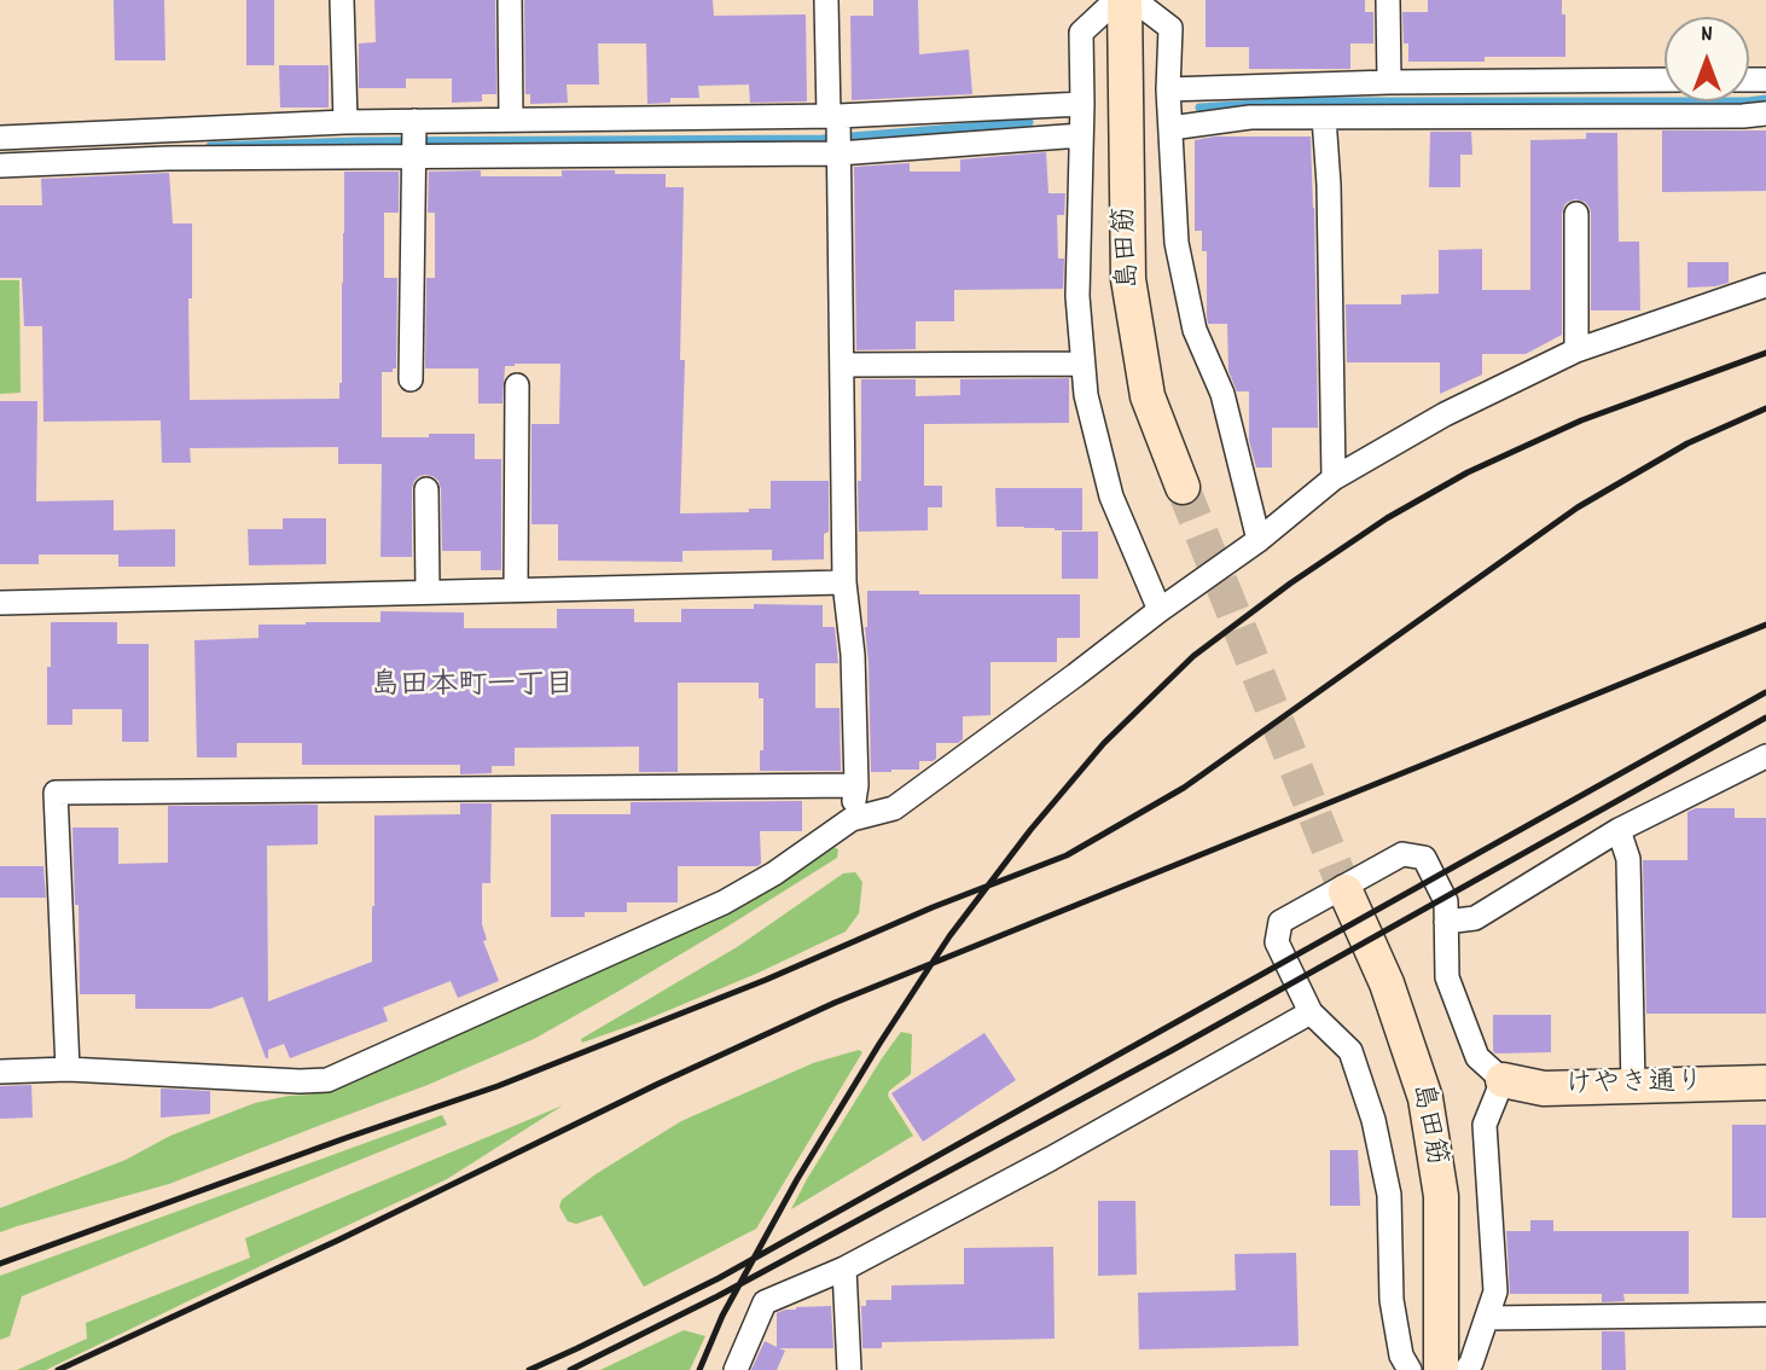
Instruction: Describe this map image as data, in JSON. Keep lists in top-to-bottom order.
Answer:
{
  "streets": {
    "street": ["島田筋", "けやき通り"]
  },
  "districts": ["島田本町一丁目"],
  "north": "top"
}
